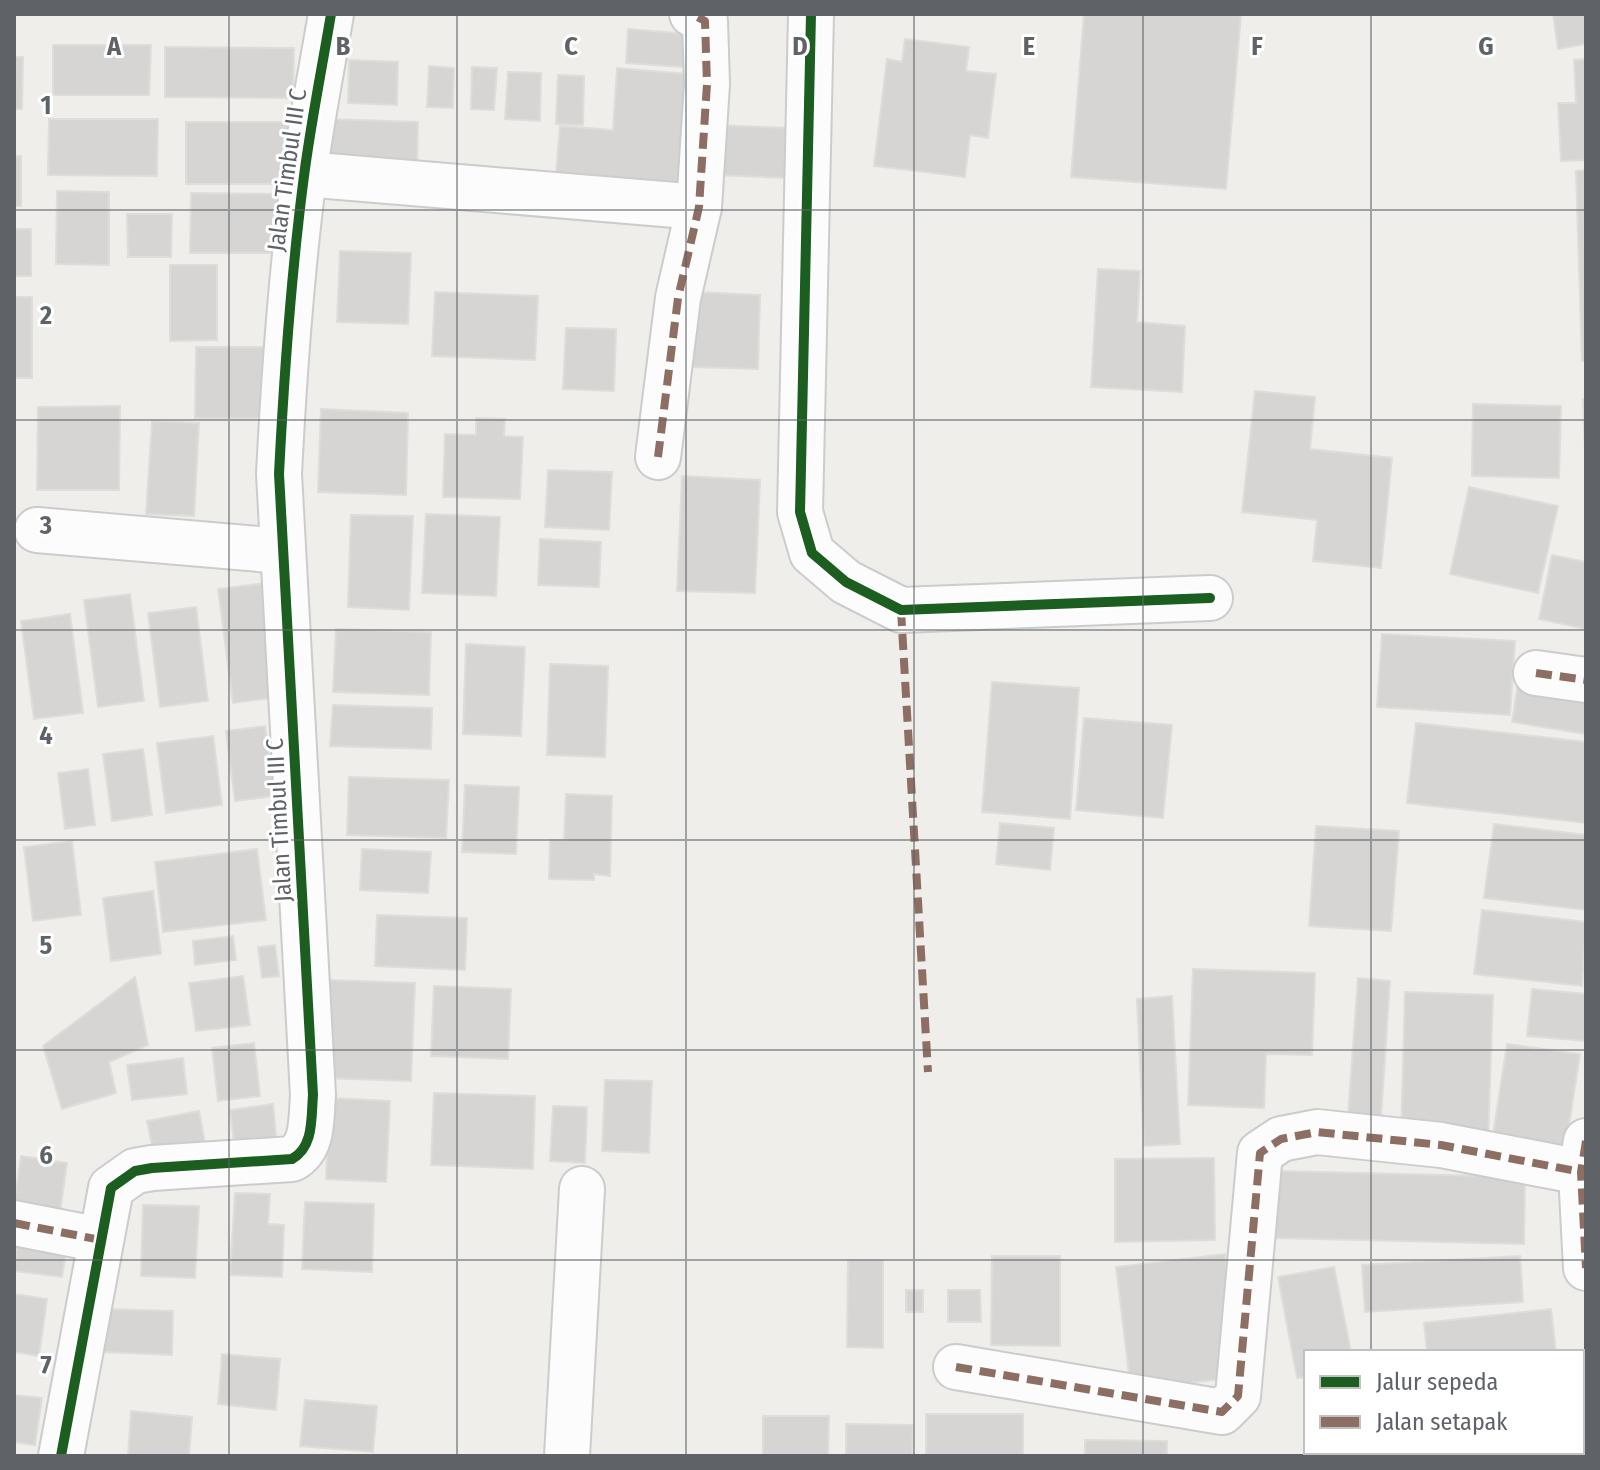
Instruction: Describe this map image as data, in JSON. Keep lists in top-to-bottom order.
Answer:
{
  "streets": {
    "street": ["Jalan Timbul III C"]
  },
  "legend": ["Jalur sepeda", "Jalan setapak"],
  "grid": {
    "columns": [
      "A",
      "B",
      "C",
      "D",
      "E",
      "F",
      "G"
    ],
    "rows": [
      "1",
      "2",
      "3",
      "4",
      "5",
      "6",
      "7"
    ]
  }
}
